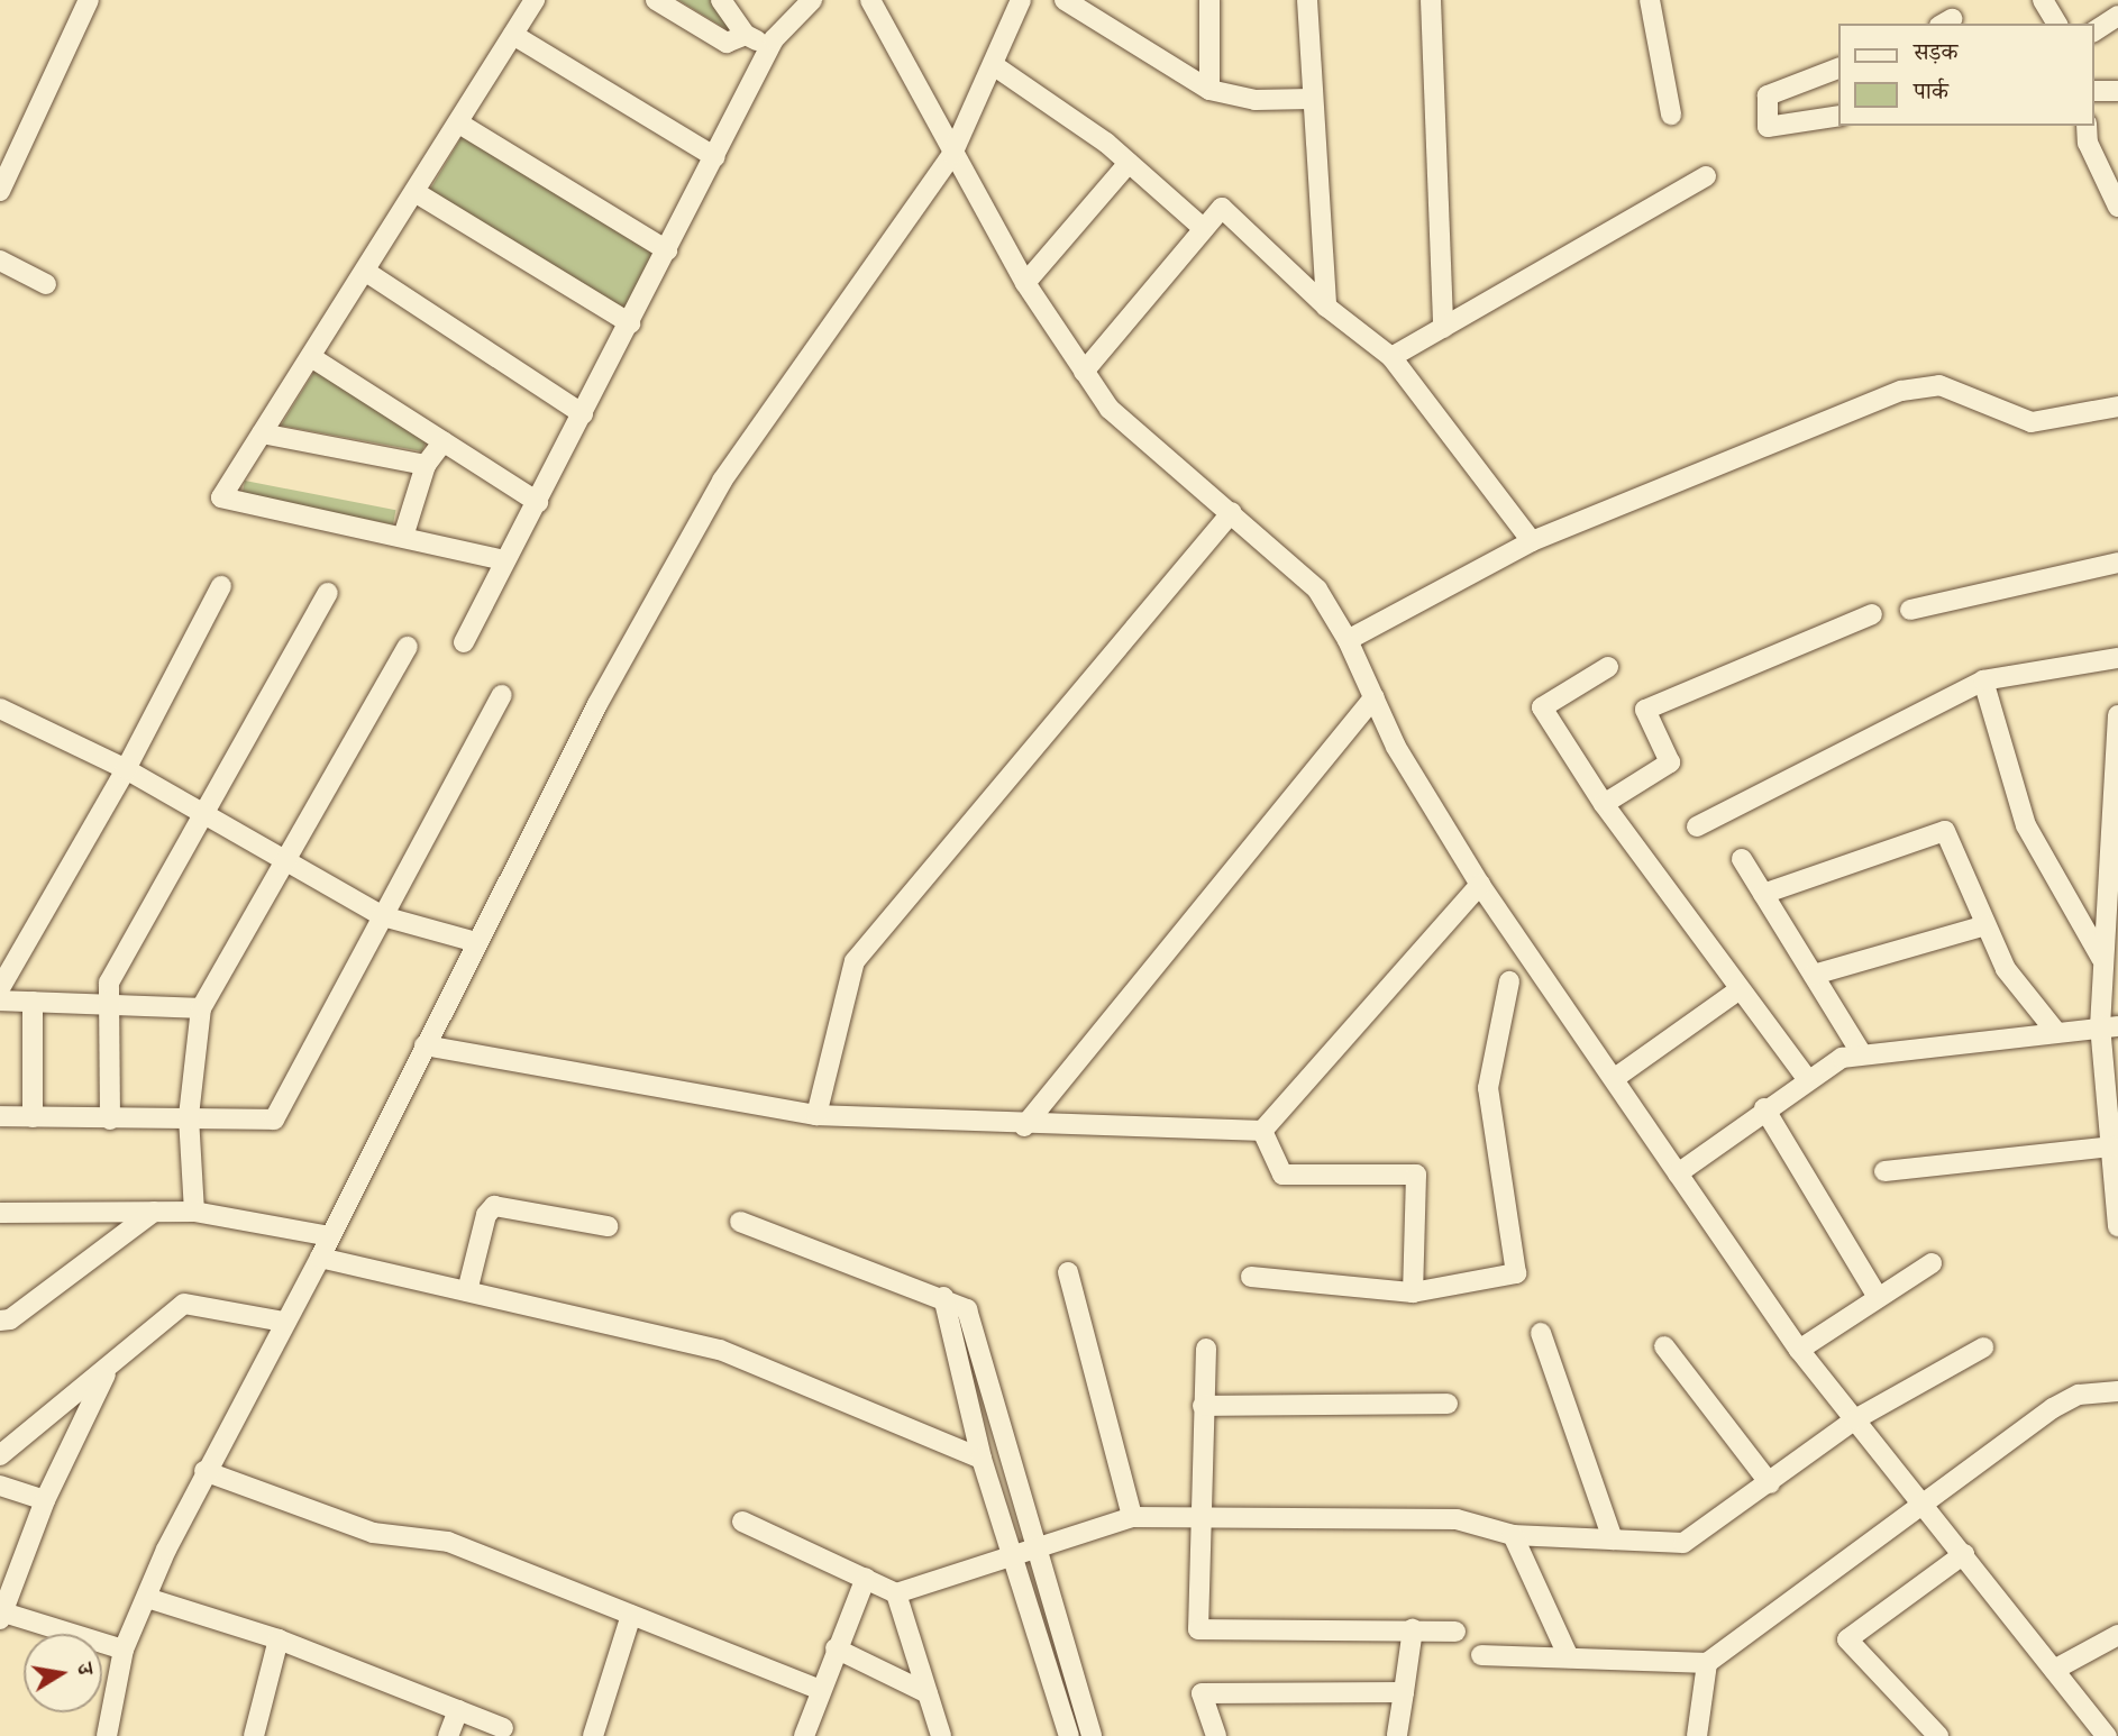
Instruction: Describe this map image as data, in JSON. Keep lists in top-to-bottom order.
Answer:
{
  "legend": ["सड़क", "पार्क"],
  "north": "right"
}
